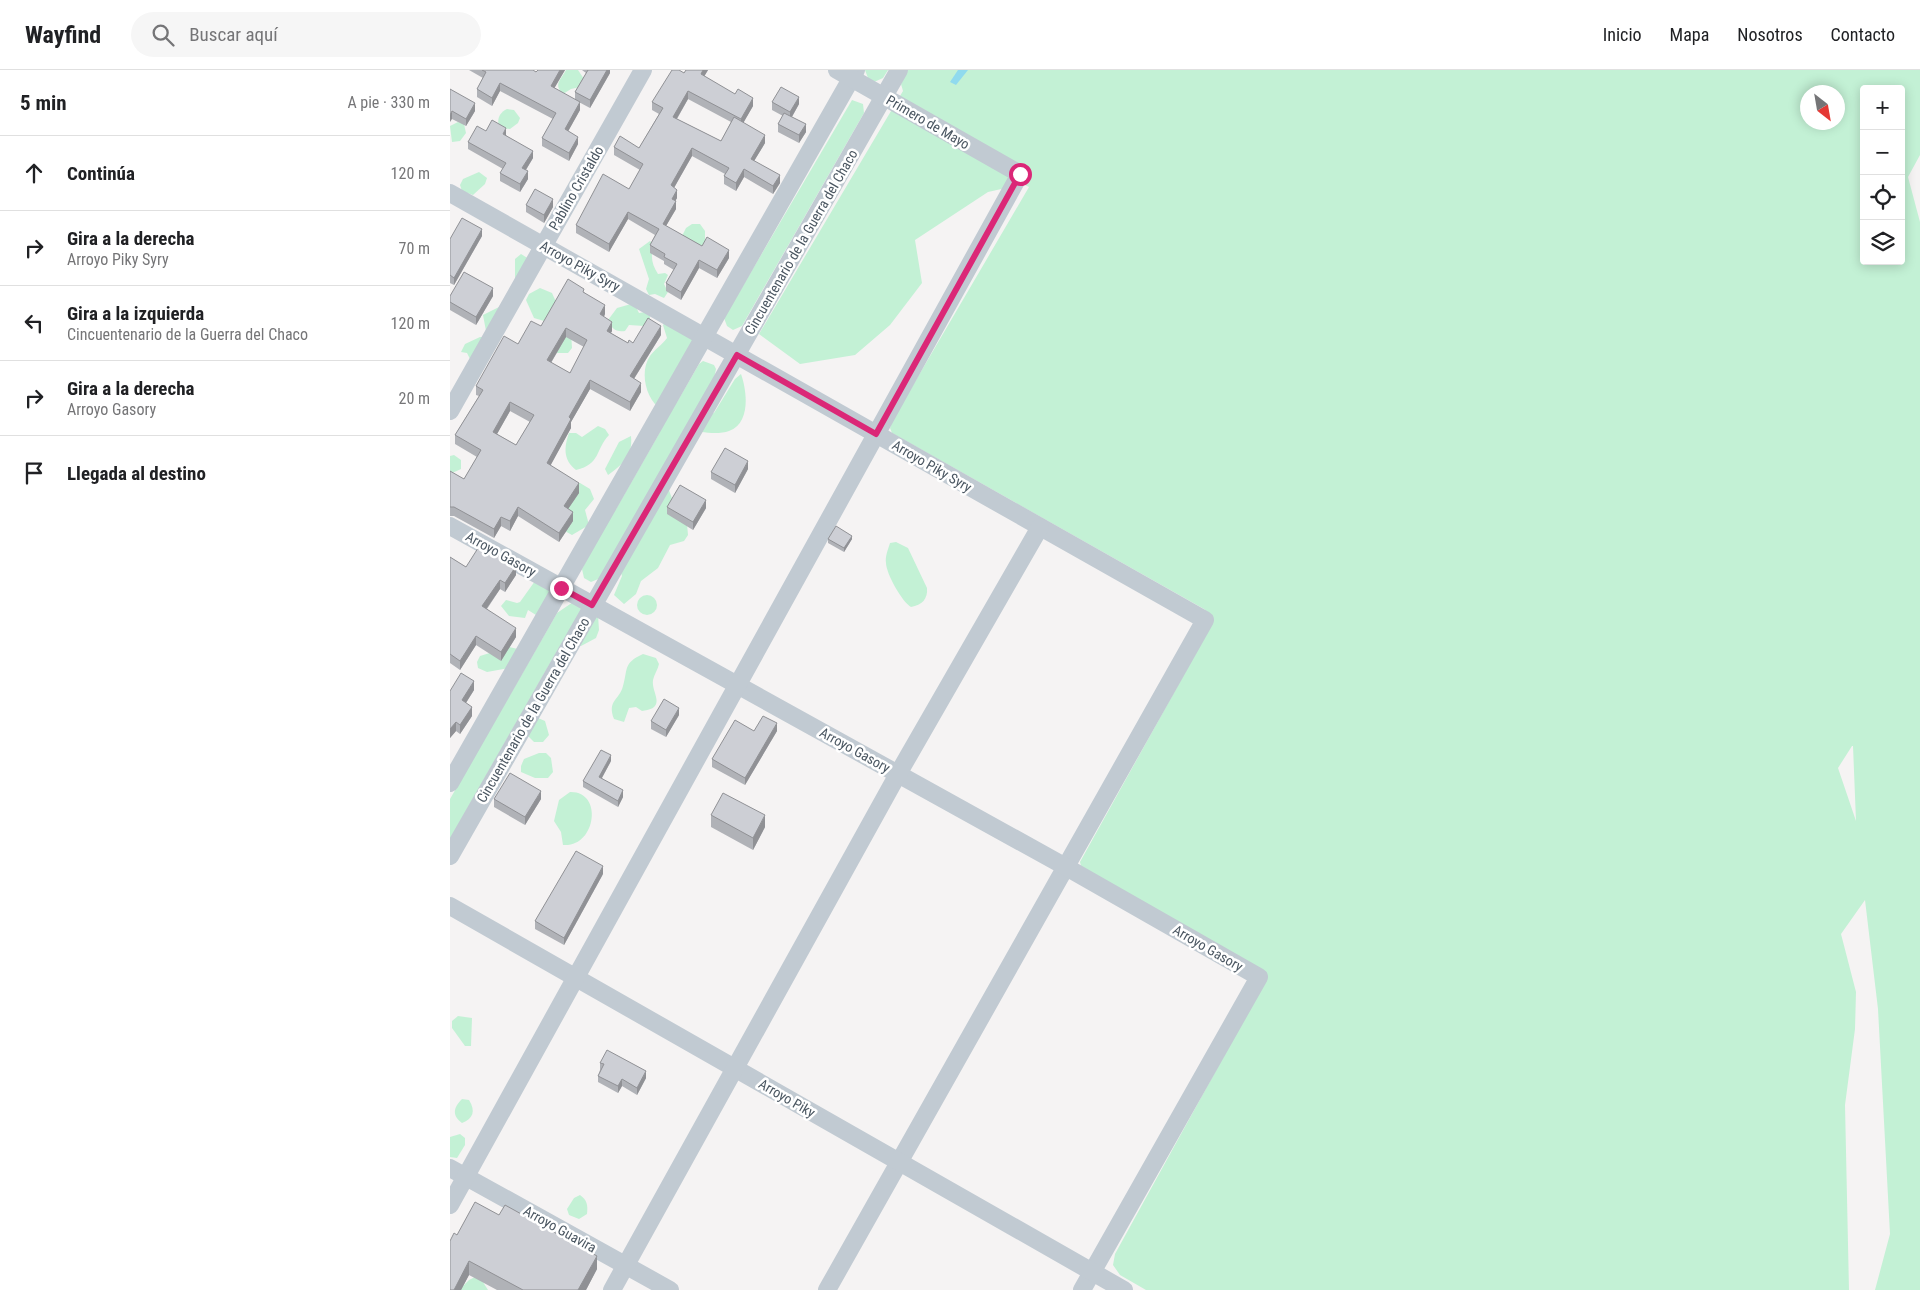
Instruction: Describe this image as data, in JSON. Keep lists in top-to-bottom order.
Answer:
{
  "streets": {
    "street": [
      "Primero de Mayo",
      "Pablino Cristaldo",
      "Cincuentenario de la Guerra del Chaco",
      "Arroyo Piky Syry",
      "Arroyo Gasory",
      "Arroyo Piky",
      "Arroyo Guavira"
    ]
  },
  "crossings": [
    ["Primero de Mayo", "Cincuentenario de la Guerra del Chaco"],
    ["Primero de Mayo", "Arroyo Piky Syry"],
    ["Pablino Cristaldo", "Arroyo Piky Syry"],
    ["Cincuentenario de la Guerra del Chaco", "Arroyo Piky Syry"],
    ["Cincuentenario de la Guerra del Chaco", "Arroyo Gasory"],
    ["Arroyo Piky Syry", "Arroyo Gasory"],
    ["Arroyo Gasory", "Arroyo Piky"]
  ],
  "north": "bottom right",
  "page": {
    "header": "Wayfind",
    "search": "Buscar aquí",
    "nav": [
      "Inicio",
      "Mapa",
      "Nosotros",
      "Contacto"
    ],
    "heading": ["5 min", "A pie · 330 m"],
    "map_buttons": ["+", "−"],
    "list": [
      ["Continúa", "120 m"],
      ["Gira a la derecha", "Arroyo Piky Syry", "70 m"],
      ["Gira a la izquierda", "Cincuentenario de la Guerra del Chaco", "120 m"],
      ["Gira a la derecha", "Arroyo Gasory", "20 m"],
      "Llegada al destino"
    ]
  }
}
